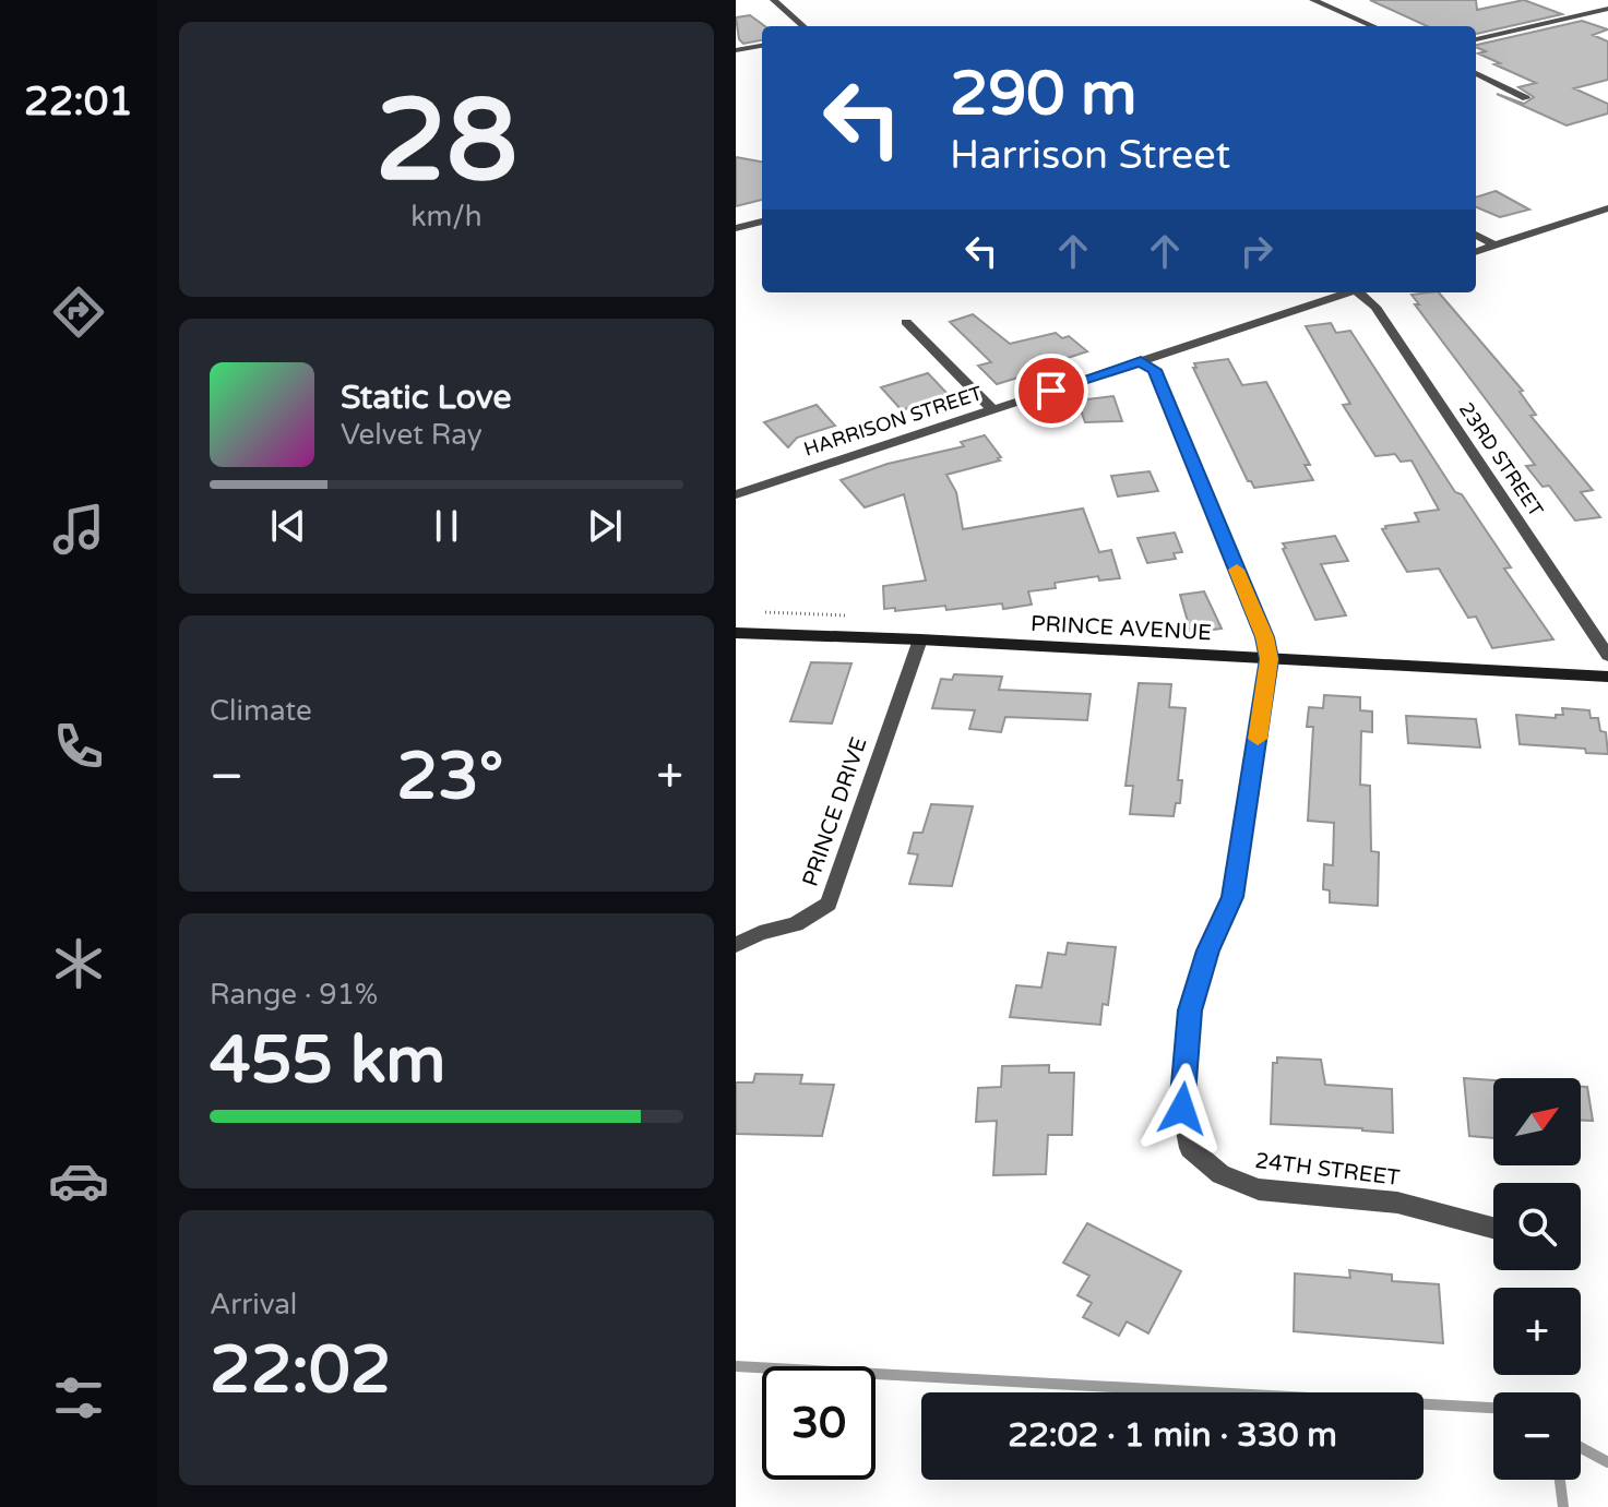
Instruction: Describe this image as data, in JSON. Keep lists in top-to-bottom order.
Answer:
{
  "streets": {
    "street": [
      "HARRISON STREET",
      "23RD STREET",
      "PRINCE AVENUE",
      "PRINCE DRIVE",
      "24TH STREET"
    ]
  },
  "crossings": [
    ["HARRISON STREET", "24TH STREET"],
    ["PRINCE AVENUE", "PRINCE DRIVE"],
    ["PRINCE AVENUE", "24TH STREET"]
  ],
  "north": "top right",
  "page": {
    "tabs": "22:01",
    "tile": [
      ["28", "km/h"],
      "Climate",
      ["Range · 91%", "455 km"],
      ["Arrival", "22:02"]
    ],
    "turn": ["290 m", "Harrison Street"],
    "song": ["Static Love", "Velvet Ray"],
    "heat": ["−", "23°", "+"],
    "map_buttons": ["+", "−"],
    "limit": "30",
    "trip": "22:02 · 1 min · 330 m"
  }
}
